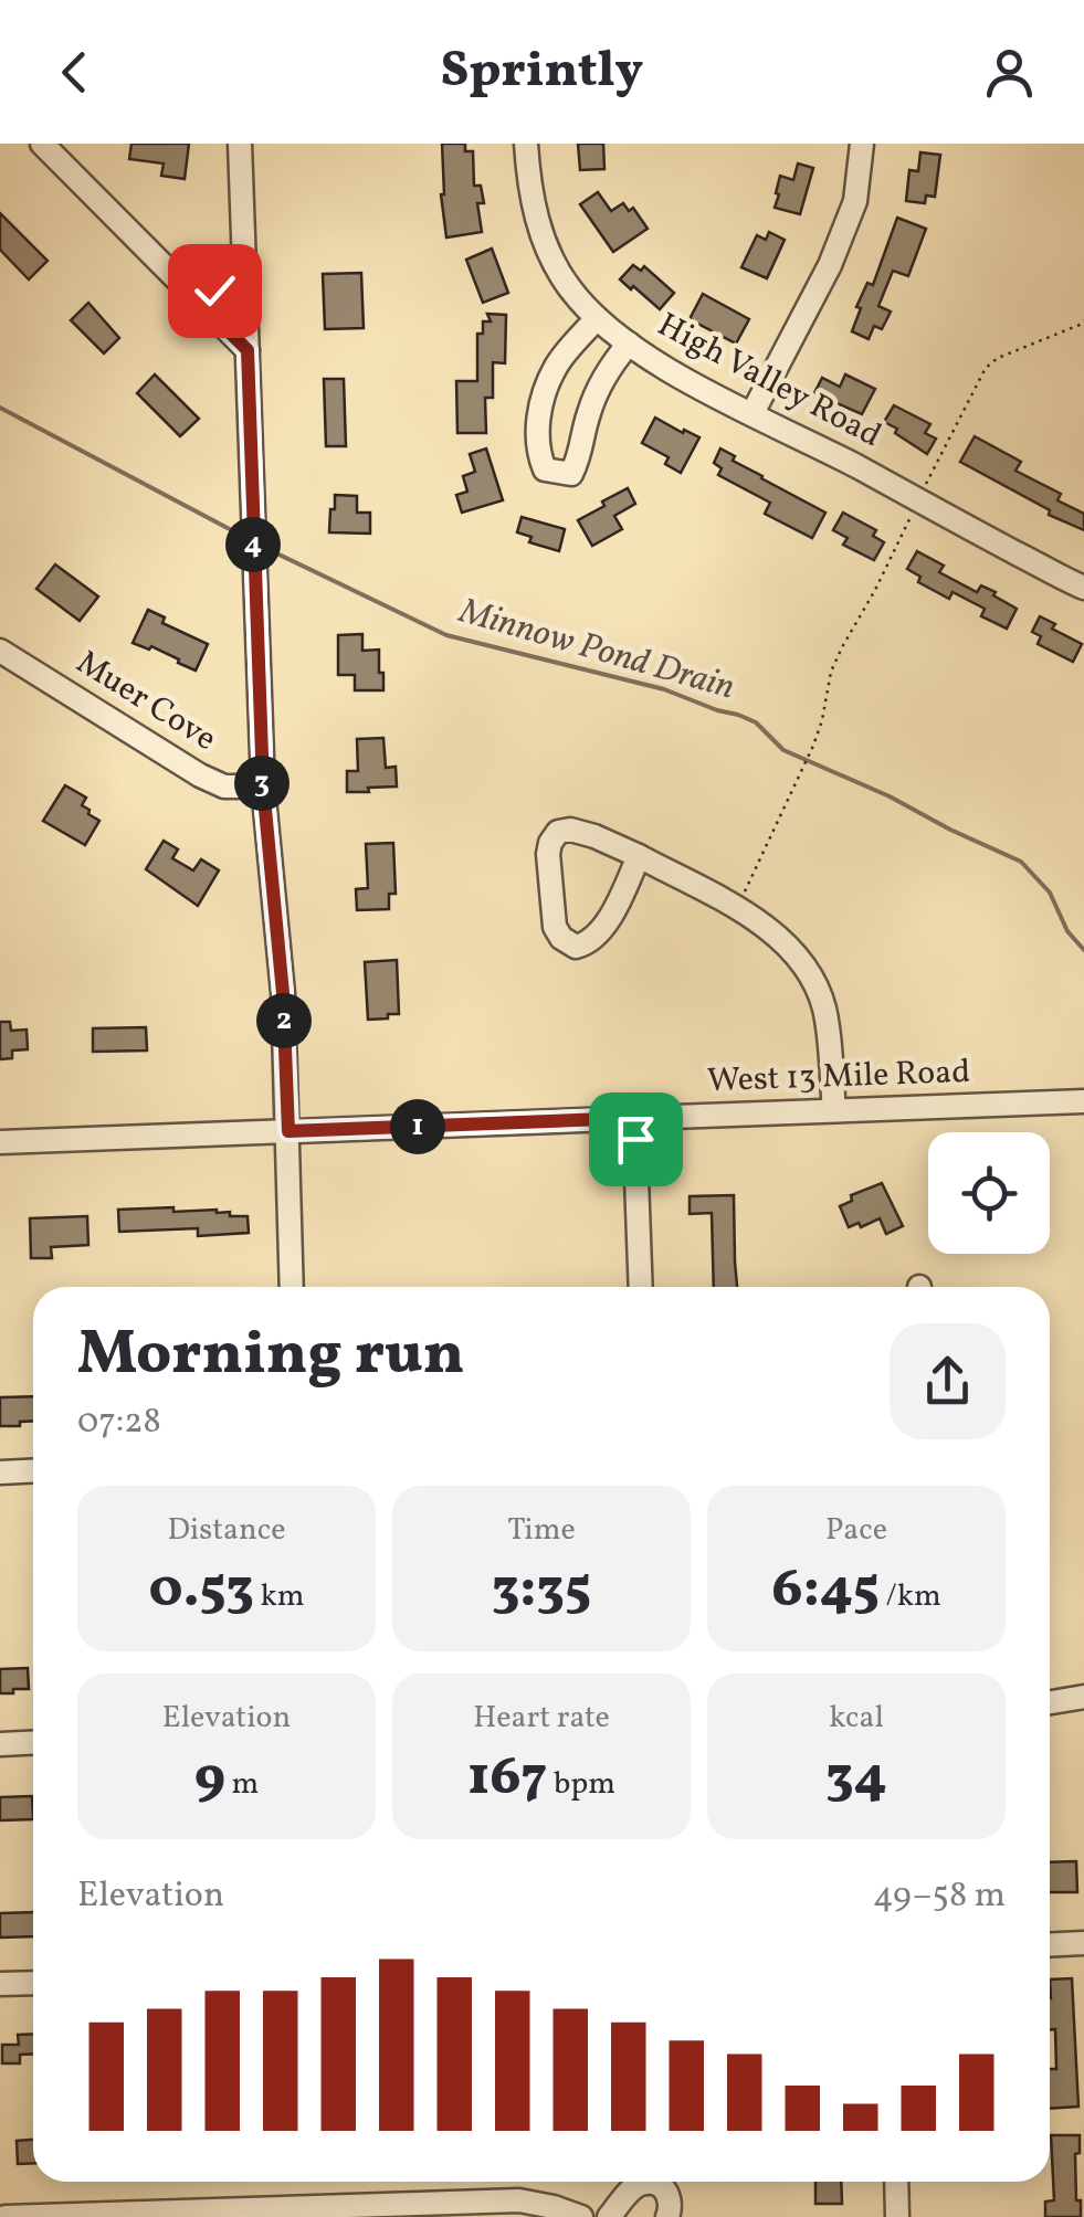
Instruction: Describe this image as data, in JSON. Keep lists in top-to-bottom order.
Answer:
{
  "streets": {
    "street": ["High Valley Road", "Muer Cove", "West 13 Mile Road"]
  },
  "water": ["Minnow Pond Drain"],
  "page": {
    "header": "Sprintly",
    "pins": [
      "4",
      "3",
      "2",
      "1"
    ],
    "heading": ["Morning run", "07:28"],
    "stats": [
      ["Distance", "0.53 km"],
      ["Time", "3:35"],
      ["Pace", "6:45 /km"],
      ["Elevation", "9 m"],
      ["Heart rate", "167 bpm"],
      ["kcal", "34"]
    ],
    "chart": ["Elevation", "49–58 m"]
  }
}
